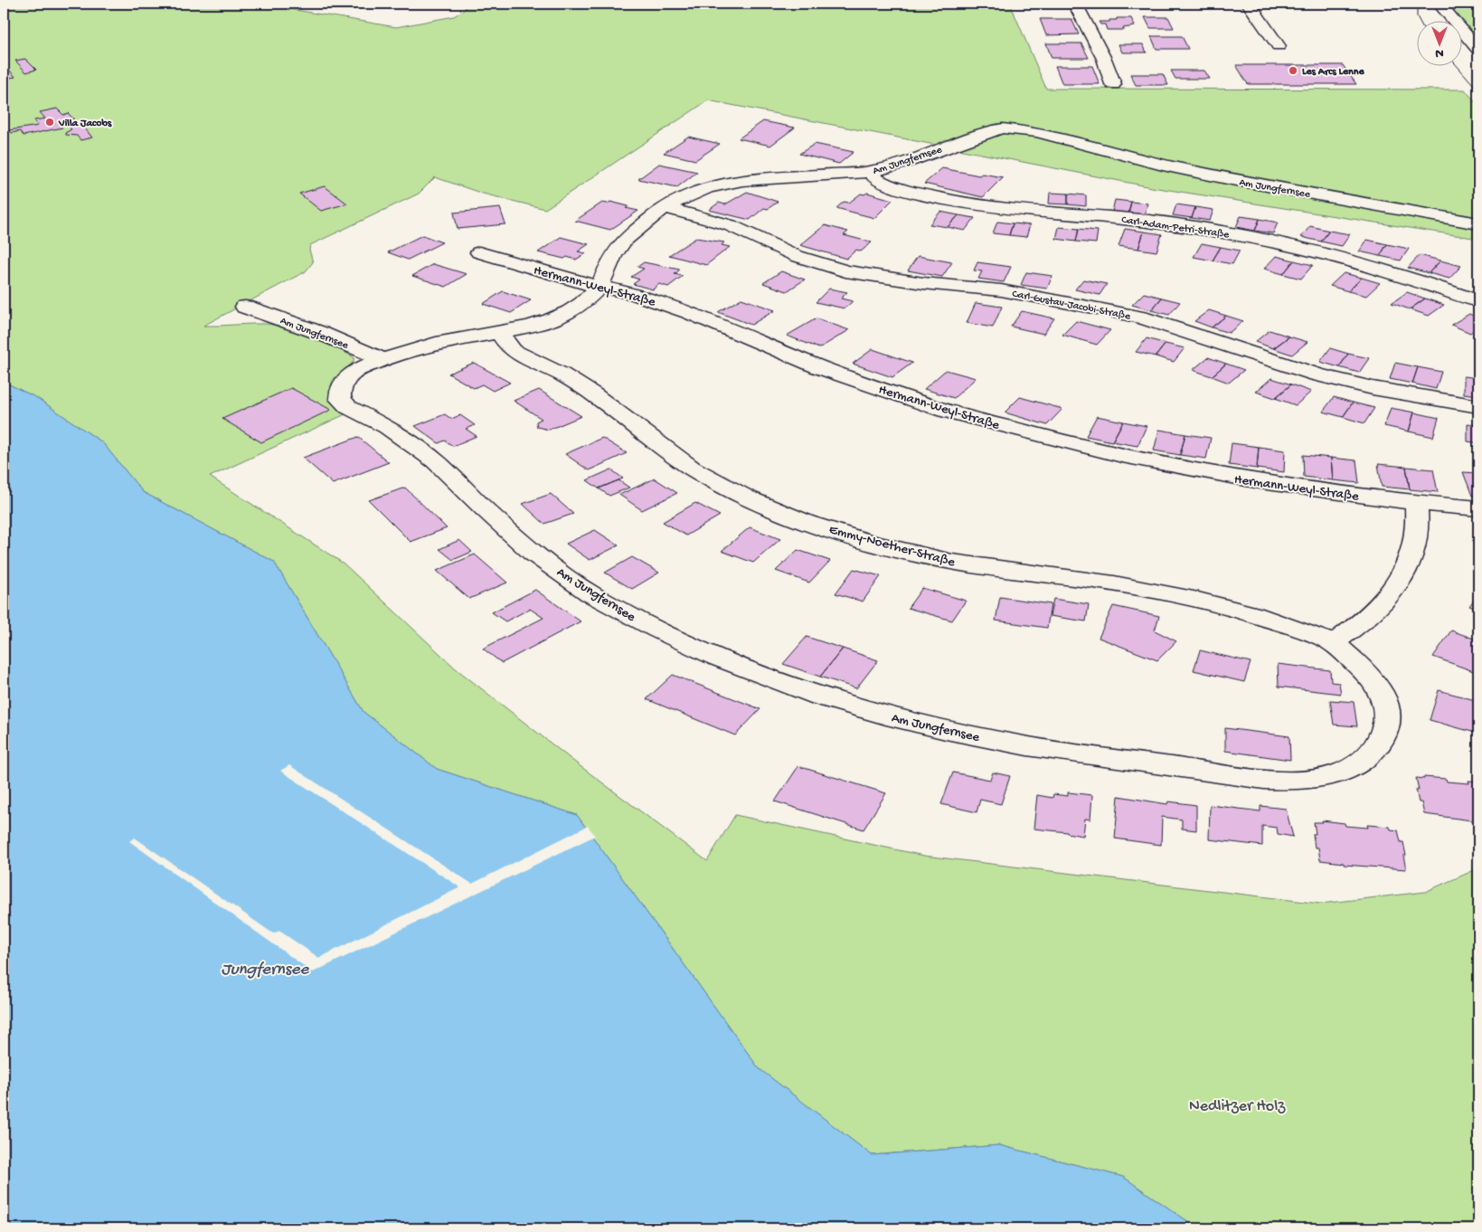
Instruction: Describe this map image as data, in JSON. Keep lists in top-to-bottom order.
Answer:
{
  "streets": {
    "street": [
      "Am Jungfernsee",
      "Carl-Adam-Petri-Straße",
      "Hermann-Weyl-Straße",
      "Carl-Gustav-Jacobi-Straße",
      "Emmy-Noether-Straße"
    ]
  },
  "crossings": [
    ["Am Jungfernsee", "Carl-Adam-Petri-Straße"],
    ["Am Jungfernsee", "Hermann-Weyl-Straße"],
    ["Am Jungfernsee", "Carl-Gustav-Jacobi-Straße"],
    ["Am Jungfernsee", "Emmy-Noether-Straße"]
  ],
  "water": ["Jungfernsee"],
  "parks": ["Nedlitzer Holz"],
  "places": ["Les Arcs Lenne", "Villa Jacobs"],
  "north": "bottom"
}
